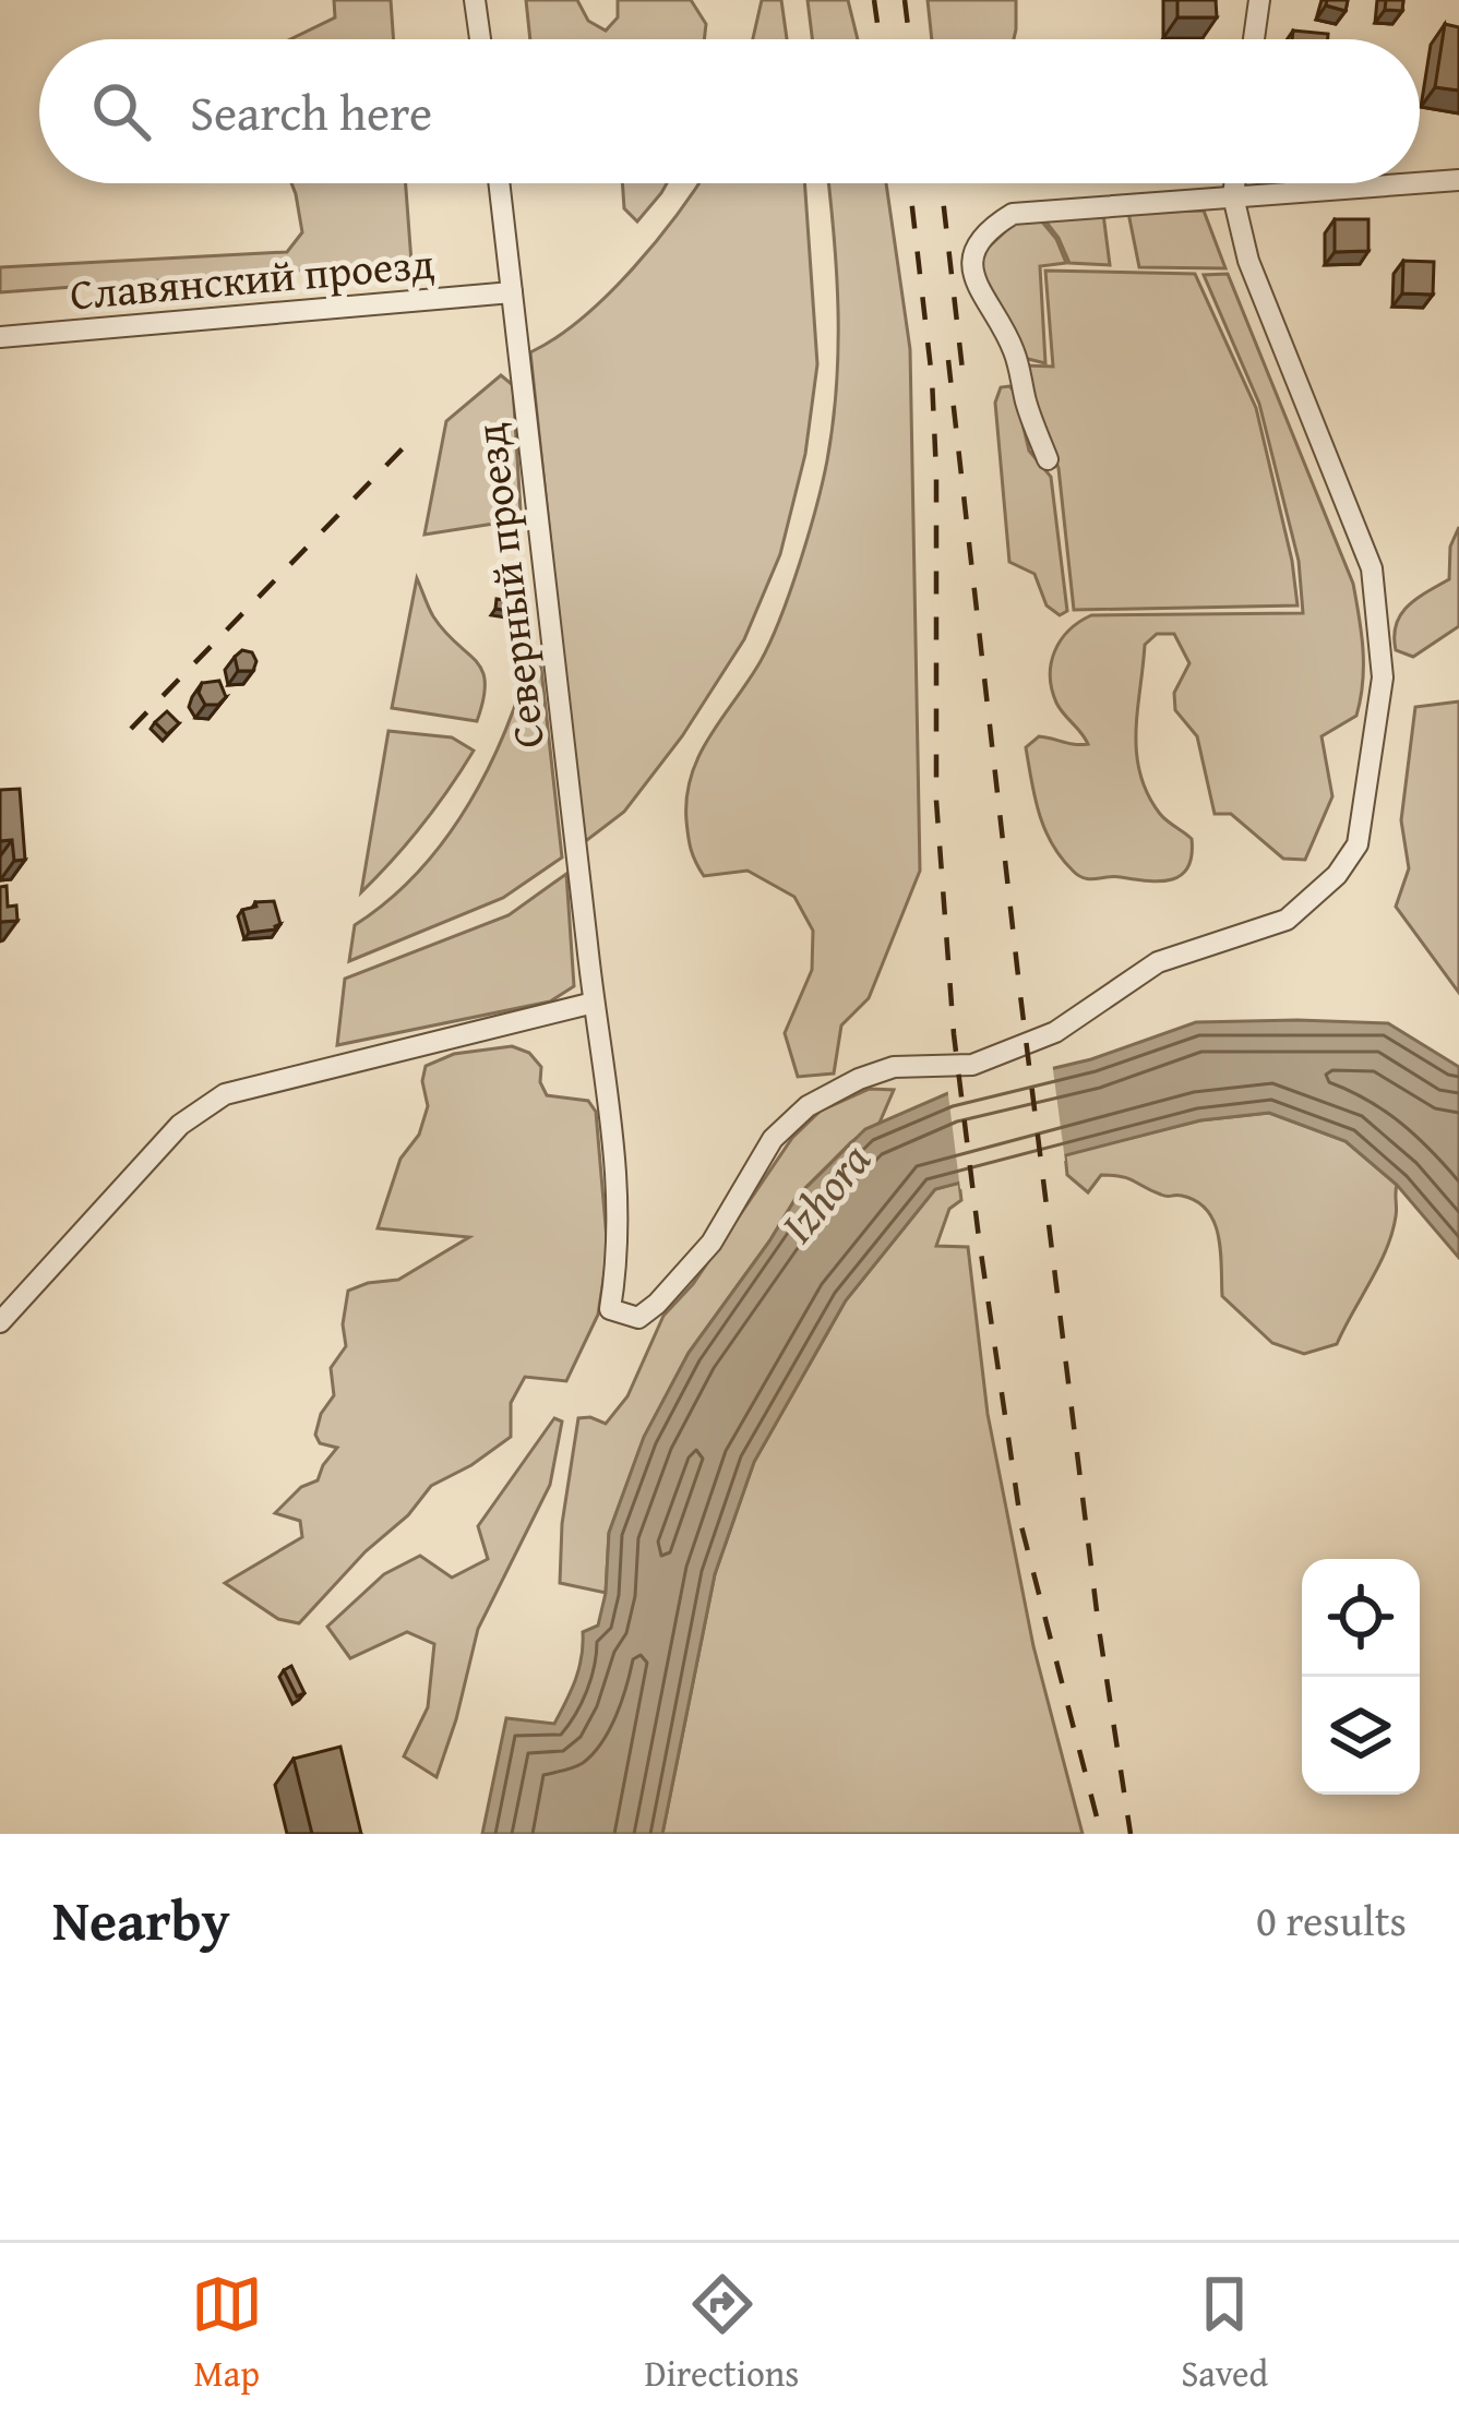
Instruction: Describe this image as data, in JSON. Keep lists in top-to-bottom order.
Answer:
{
  "streets": {
    "street": ["Славянский проезд", "Северный проезд"]
  },
  "crossings": [
    ["Славянский проезд", "Северный проезд"]
  ],
  "water": ["Izhora"],
  "page": {
    "search": "Search here",
    "heading": ["Nearby", "0 results"],
    "nav": ["Map", "Directions", "Saved"]
  }
}
